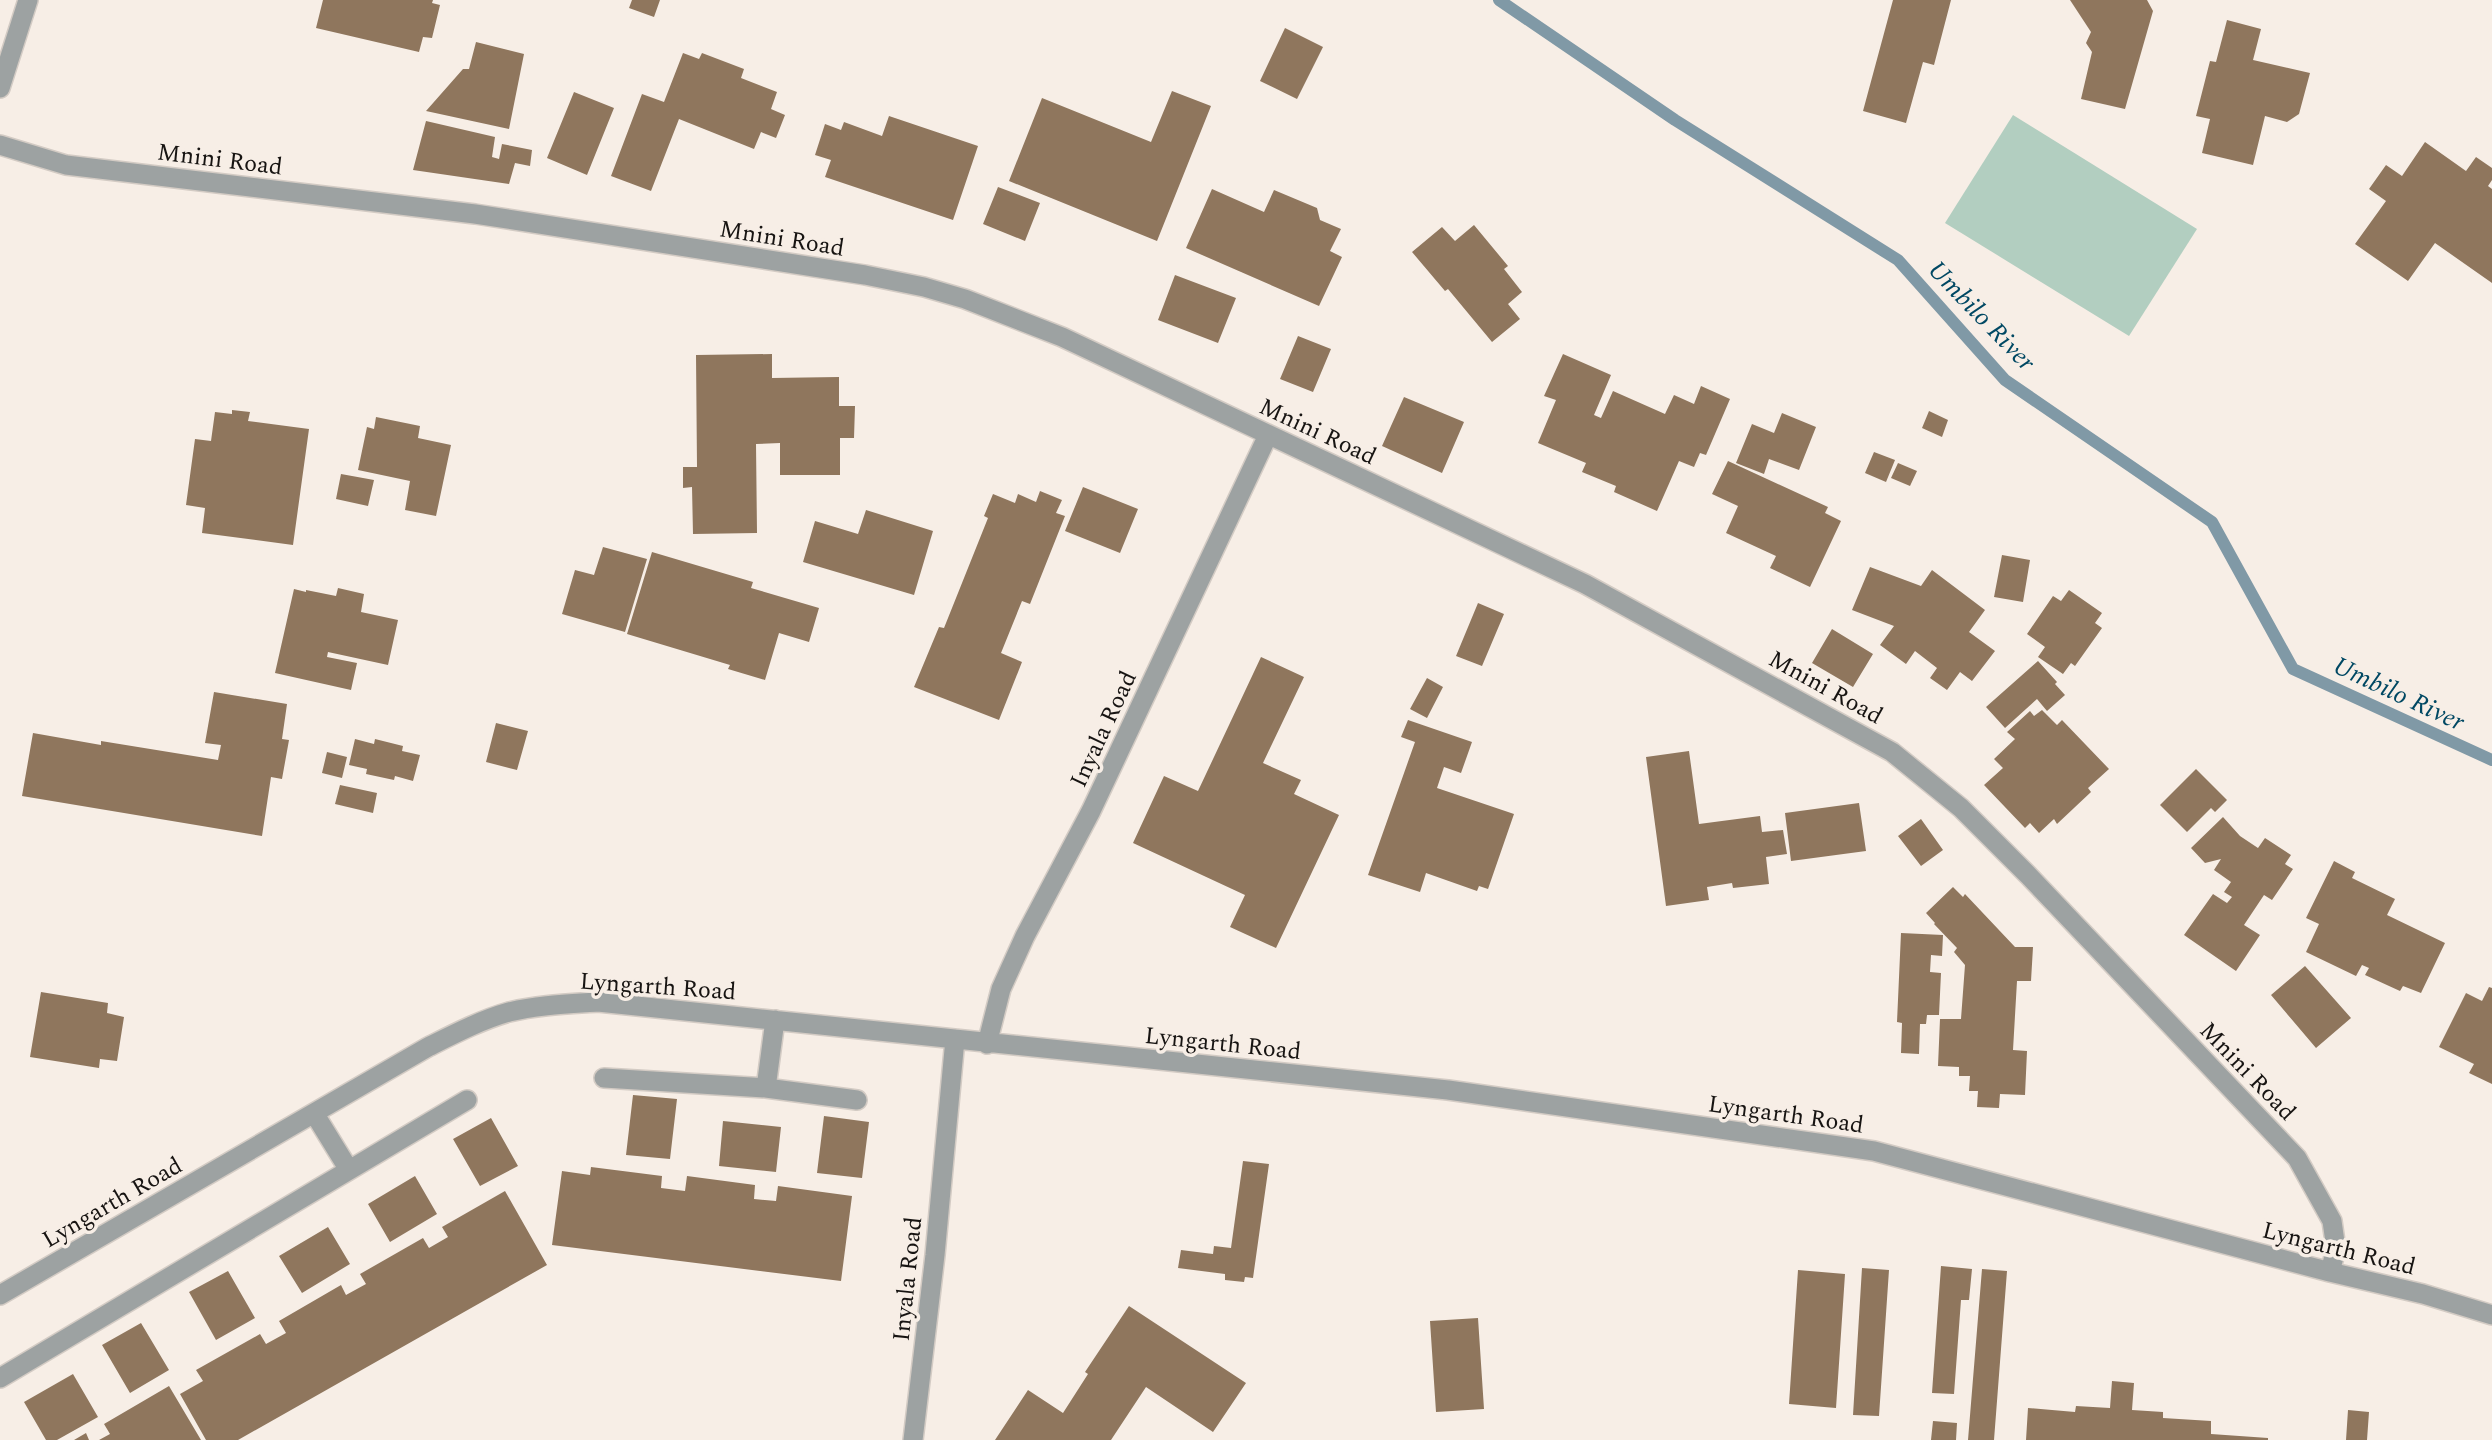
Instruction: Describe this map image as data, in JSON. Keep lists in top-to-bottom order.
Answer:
{
  "streets": {
    "street": ["Mnini Road", "Inyala Road", "Lyngarth Road"]
  },
  "crossings": [
    ["Mnini Road", "Inyala Road"],
    ["Mnini Road", "Lyngarth Road"],
    ["Inyala Road", "Lyngarth Road"]
  ],
  "water": ["Umbilo River"]
}
